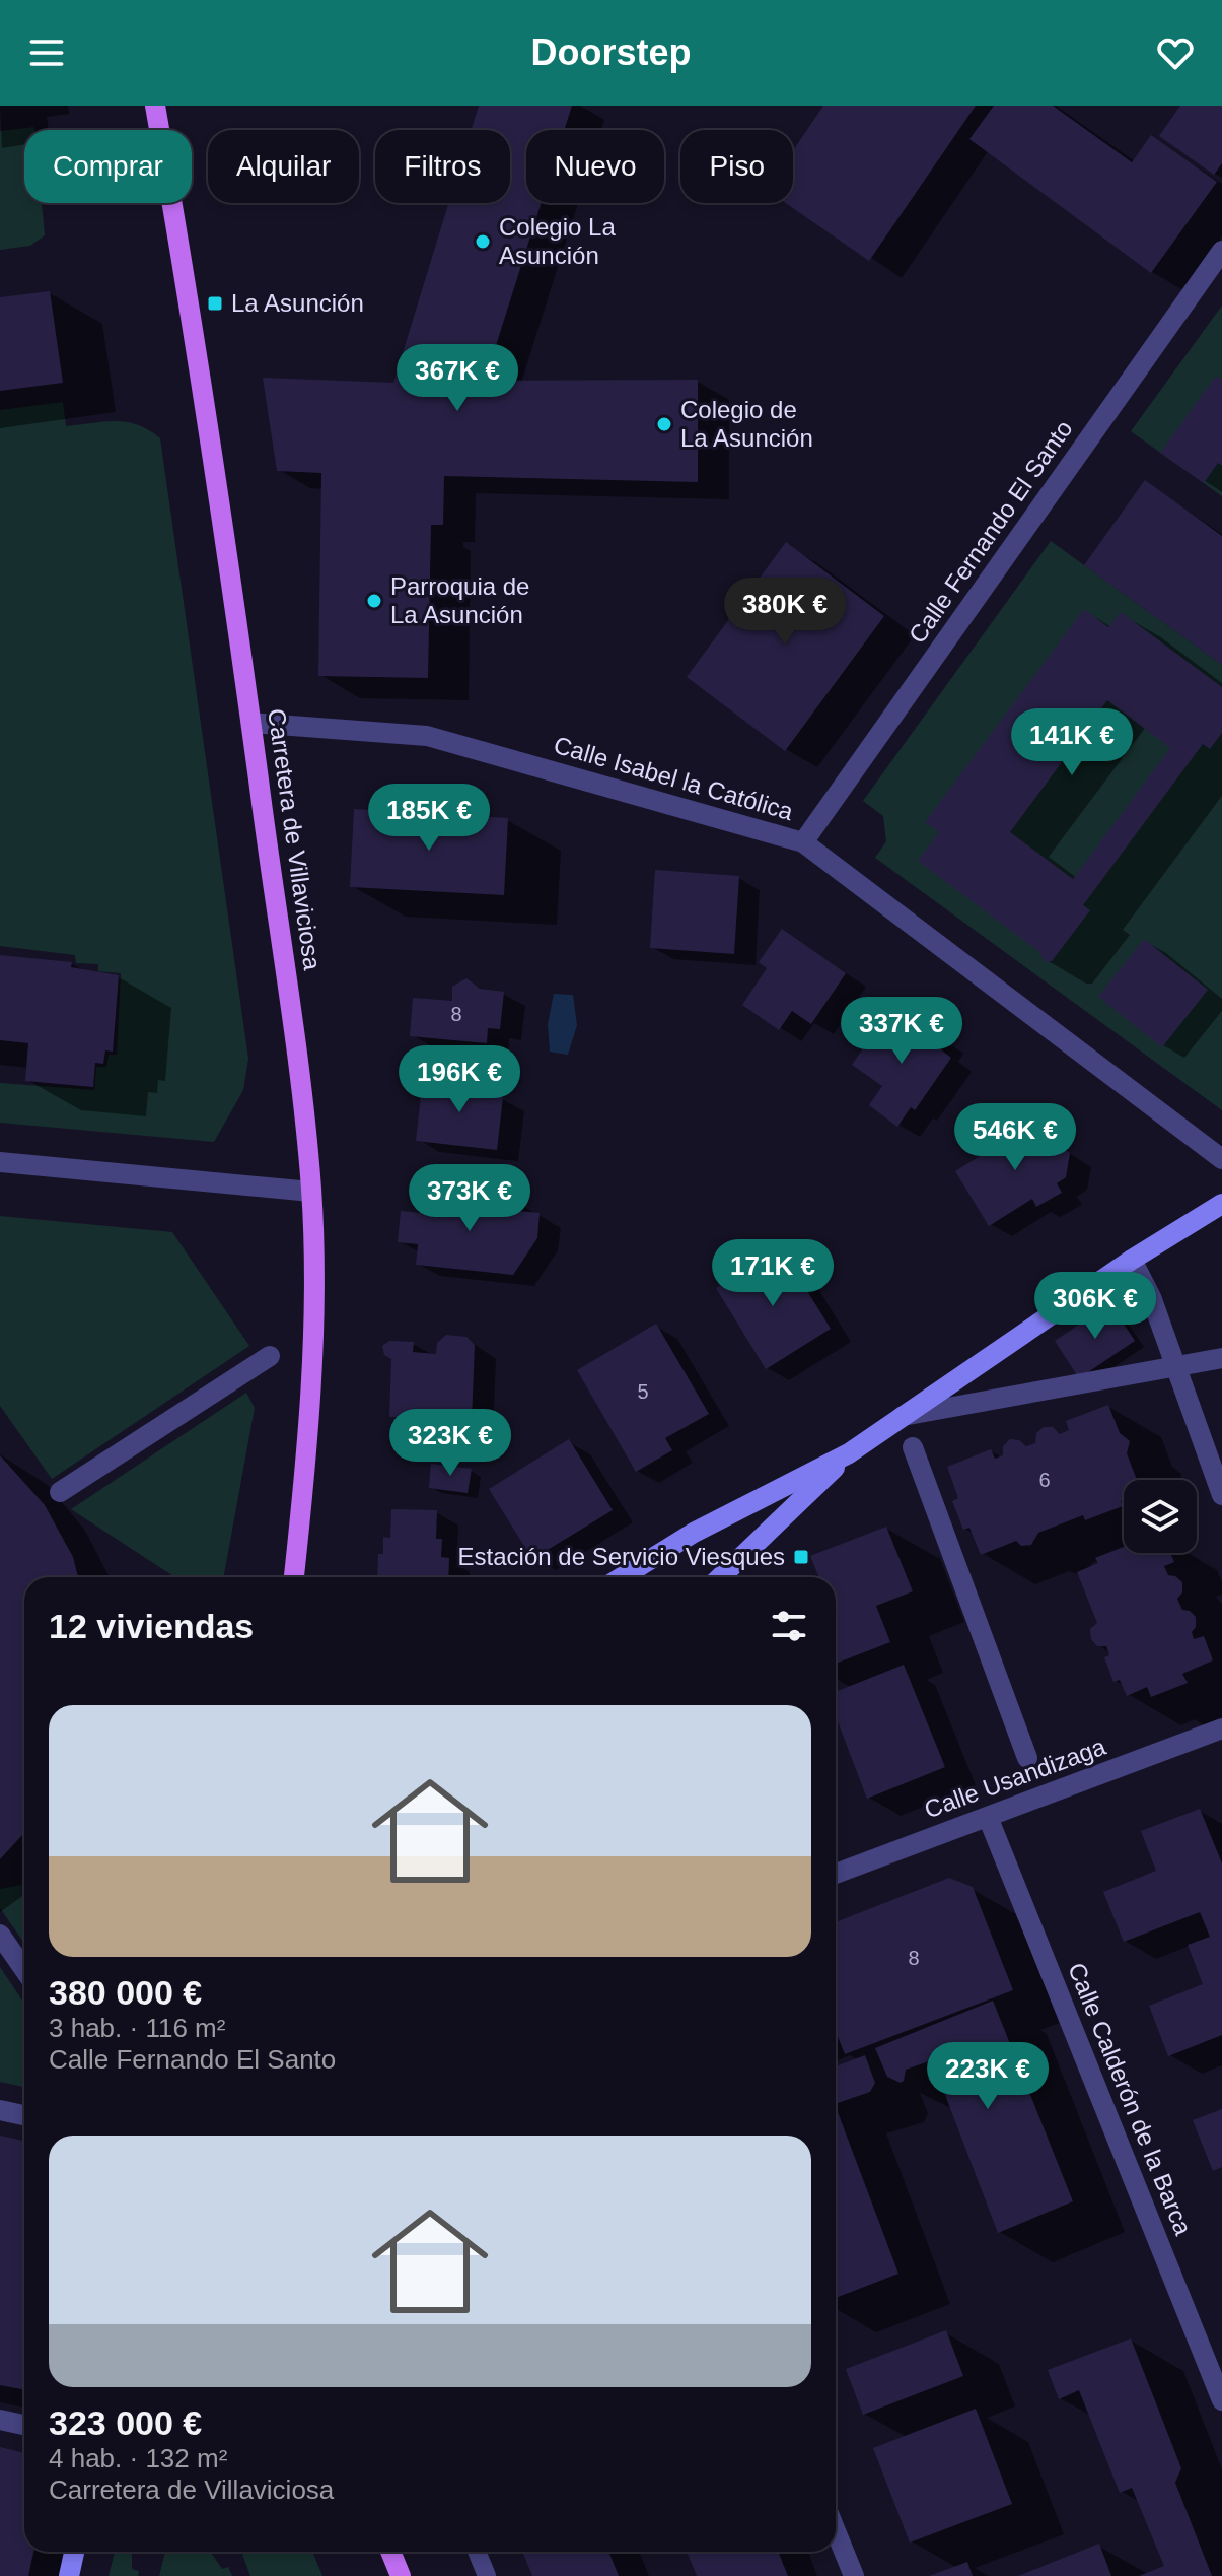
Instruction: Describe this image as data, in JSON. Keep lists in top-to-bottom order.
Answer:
{
  "streets": {
    "main road": ["Carretera de Villaviciosa"],
    "street": [
      "Calle Fernando El Santo",
      "Calle Isabel la Católica",
      "Calle Usandizaga",
      "Calle Calderón de la Barca"
    ]
  },
  "crossings": [
    ["Calle Fernando El Santo", "Calle Isabel la Católica"],
    ["Calle Isabel la Católica", "Carretera de Villaviciosa"],
    ["Calle Usandizaga", "Calle Calderón de la Barca"]
  ],
  "places": {
    "other": ["Colegio La Asunción", "Colegio de La Asunción", "Parroquia de La Asunción"],
    "transit": ["La Asunción", "Estación de Servicio Viesques"]
  },
  "house_numbers": [
    "8",
    "5",
    "6",
    "8"
  ],
  "page": {
    "header": "Doorstep",
    "chip": [
      "Comprar",
      "Alquilar",
      "Filtros",
      "Nuevo",
      "Piso"
    ],
    "price": [
      "367K €",
      "380K €",
      "141K €",
      "185K €",
      "337K €",
      "196K €",
      "546K €",
      "373K €",
      "171K €",
      "306K €",
      "323K €",
      "223K €"
    ],
    "heading": "12 viviendas",
    "list": [
      {
        "name": "380 000 €",
        "note": "3 hab. · 116 m² · Calle Fernando El Santo"
      },
      {
        "name": "323 000 €",
        "note": "4 hab. · 132 m² · Carretera de Villaviciosa"
      }
    ]
  }
}
